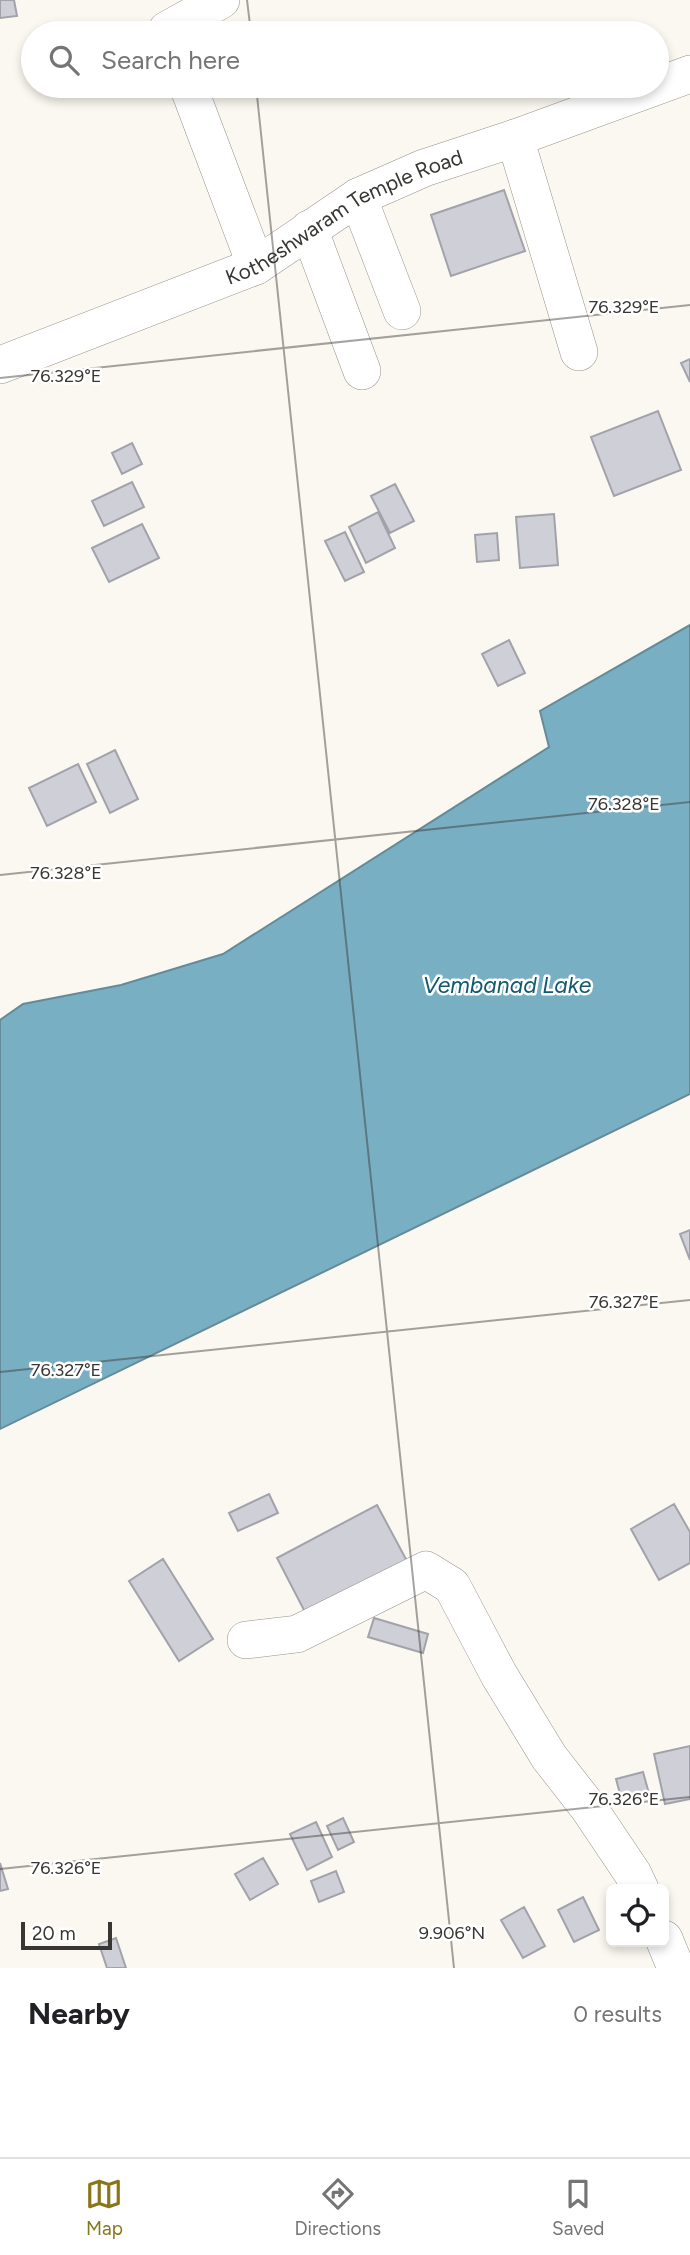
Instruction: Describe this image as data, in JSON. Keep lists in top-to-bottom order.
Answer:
{
  "streets": {
    "street": ["Kotheshwaram Temple Road"]
  },
  "water": ["Vembanad Lake"],
  "scale_bar": "20 m",
  "page": {
    "search": "Search here",
    "scale": "20 m",
    "heading": ["Nearby", "0 results"],
    "nav": ["Map", "Directions", "Saved"]
  },
  "coordinates": [
    "76.329°E",
    "76.328°E",
    "76.327°E",
    "76.326°E",
    "9.906°N"
  ]
}
